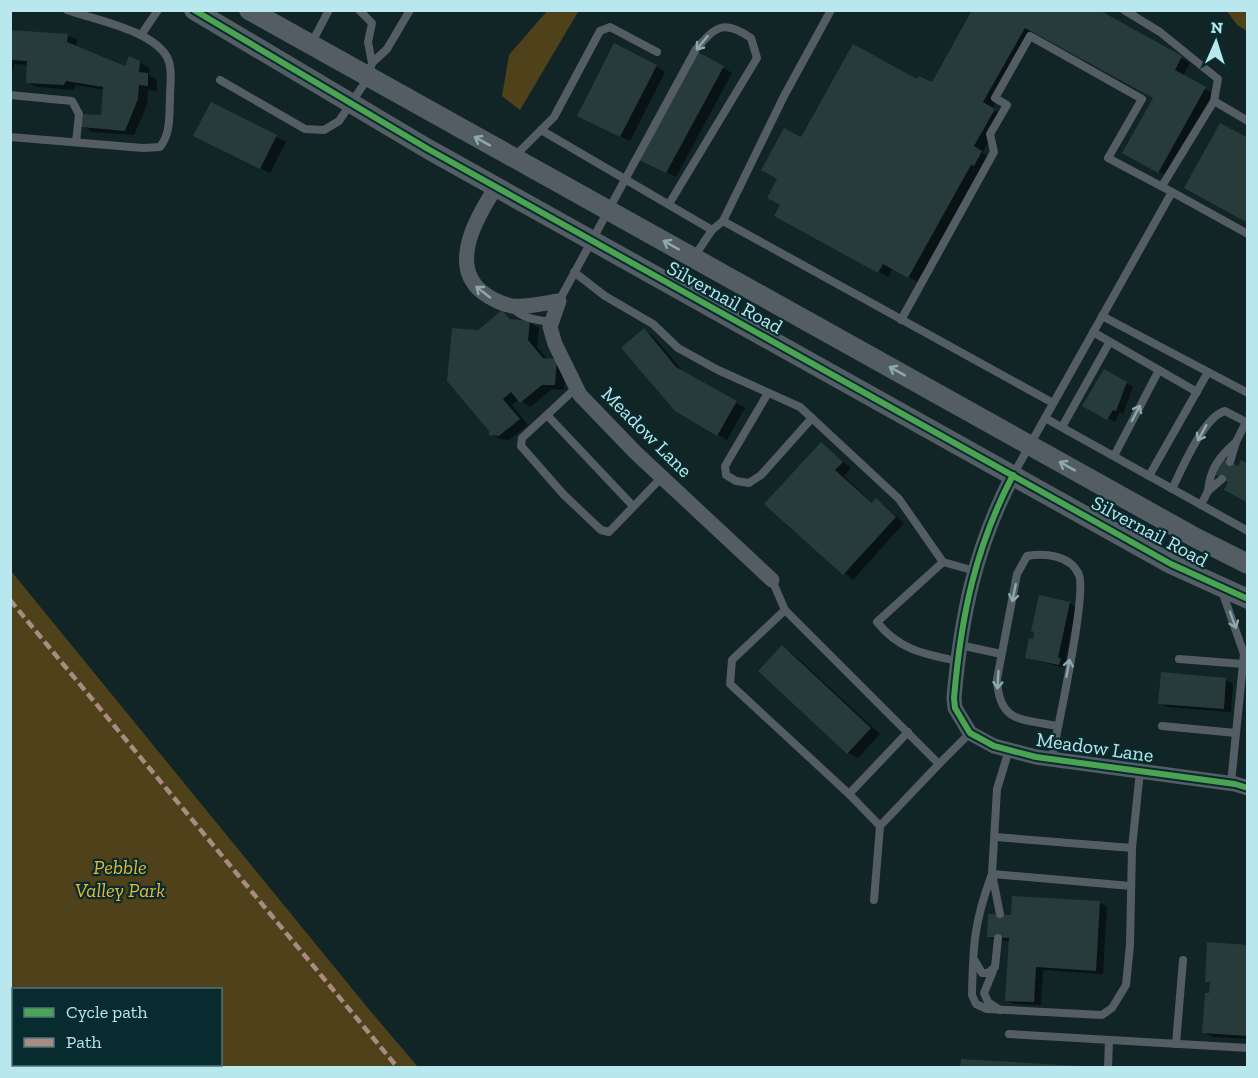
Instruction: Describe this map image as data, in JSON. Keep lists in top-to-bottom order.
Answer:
{
  "streets": {
    "street": ["Silvernail Road", "Meadow Lane"]
  },
  "crossings": [
    ["Silvernail Road", "Meadow Lane"]
  ],
  "parks": ["Pebble Valley Park"],
  "legend": ["Cycle path", "Path"],
  "north": "top"
}
